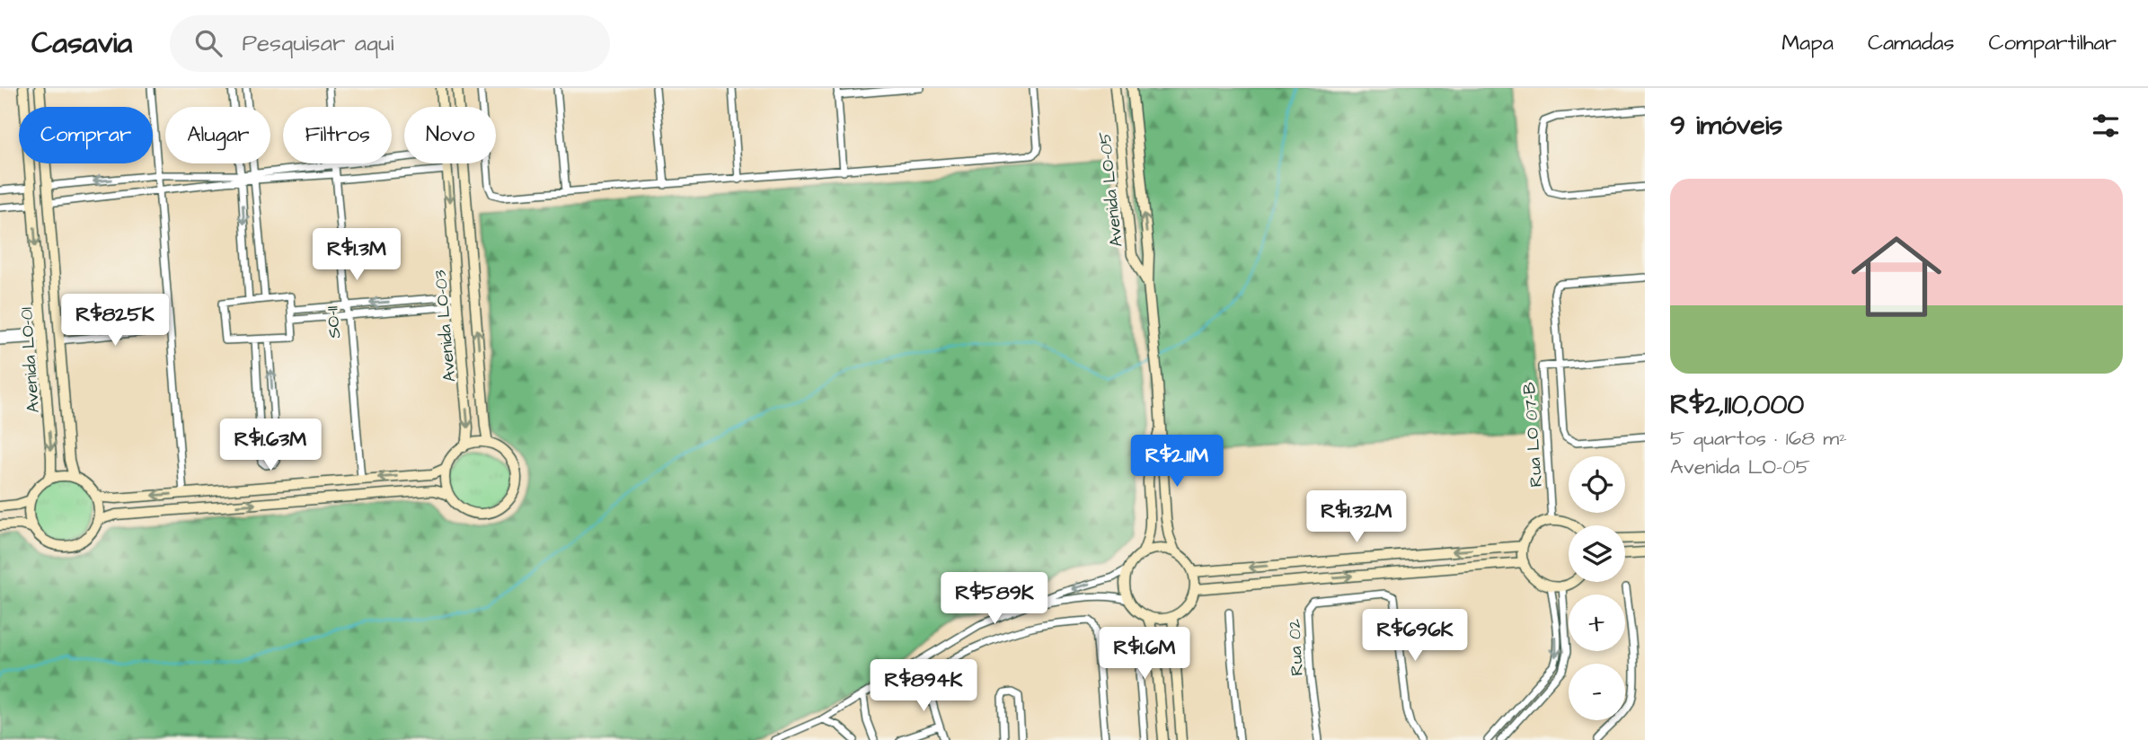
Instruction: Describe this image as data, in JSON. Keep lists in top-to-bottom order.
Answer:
{
  "streets": {
    "street": [
      "Avenida LO-05",
      "SO-11",
      "Avenida LO-03",
      "Avenida LO-01",
      "Rua LO 07-B",
      "Rua 02"
    ]
  },
  "page": {
    "header": "Casavia",
    "search": "Pesquisar aqui",
    "nav": ["Mapa", "Camadas", "Compartilhar"],
    "heading": "9 imóveis",
    "chip": [
      "Comprar",
      "Alugar",
      "Filtros",
      "Novo"
    ],
    "list": [
      {
        "name": "R$2,110,000",
        "note": "5 quartos · 168 m² · Avenida LO-05"
      }
    ],
    "price": [
      "R$1.3M",
      "R$825K",
      "R$1.63M",
      "R$2.11M",
      "R$1.32M",
      "R$589K",
      "R$696K",
      "R$1.6M",
      "R$894K"
    ],
    "map_buttons": ["+", "−"]
  }
}
